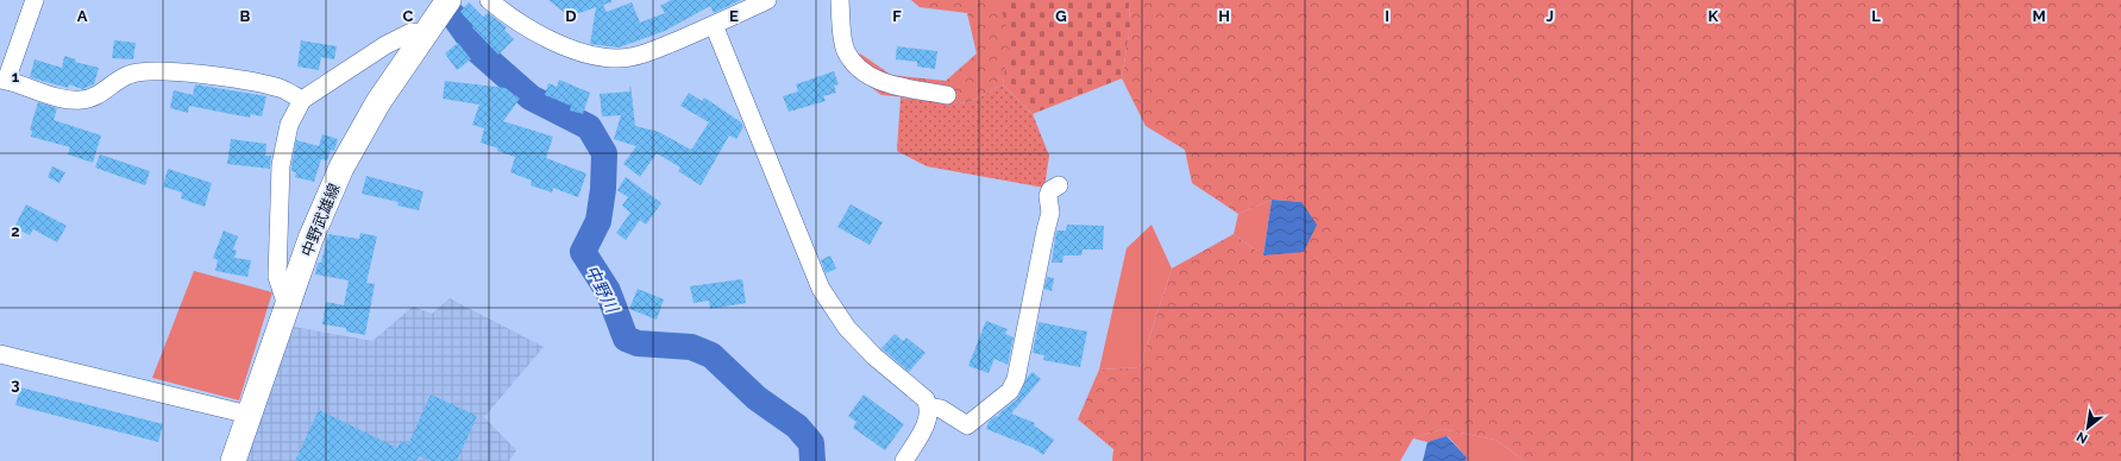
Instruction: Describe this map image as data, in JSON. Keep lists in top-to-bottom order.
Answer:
{
  "streets": {
    "main road": ["中野武雄線"]
  },
  "water": ["中野川"],
  "north": "bottom left",
  "grid": {
    "columns": [
      "A",
      "B",
      "C",
      "D",
      "E",
      "F",
      "G",
      "H",
      "I",
      "J",
      "K",
      "L",
      "M"
    ],
    "rows": ["1", "2", "3"]
  }
}
